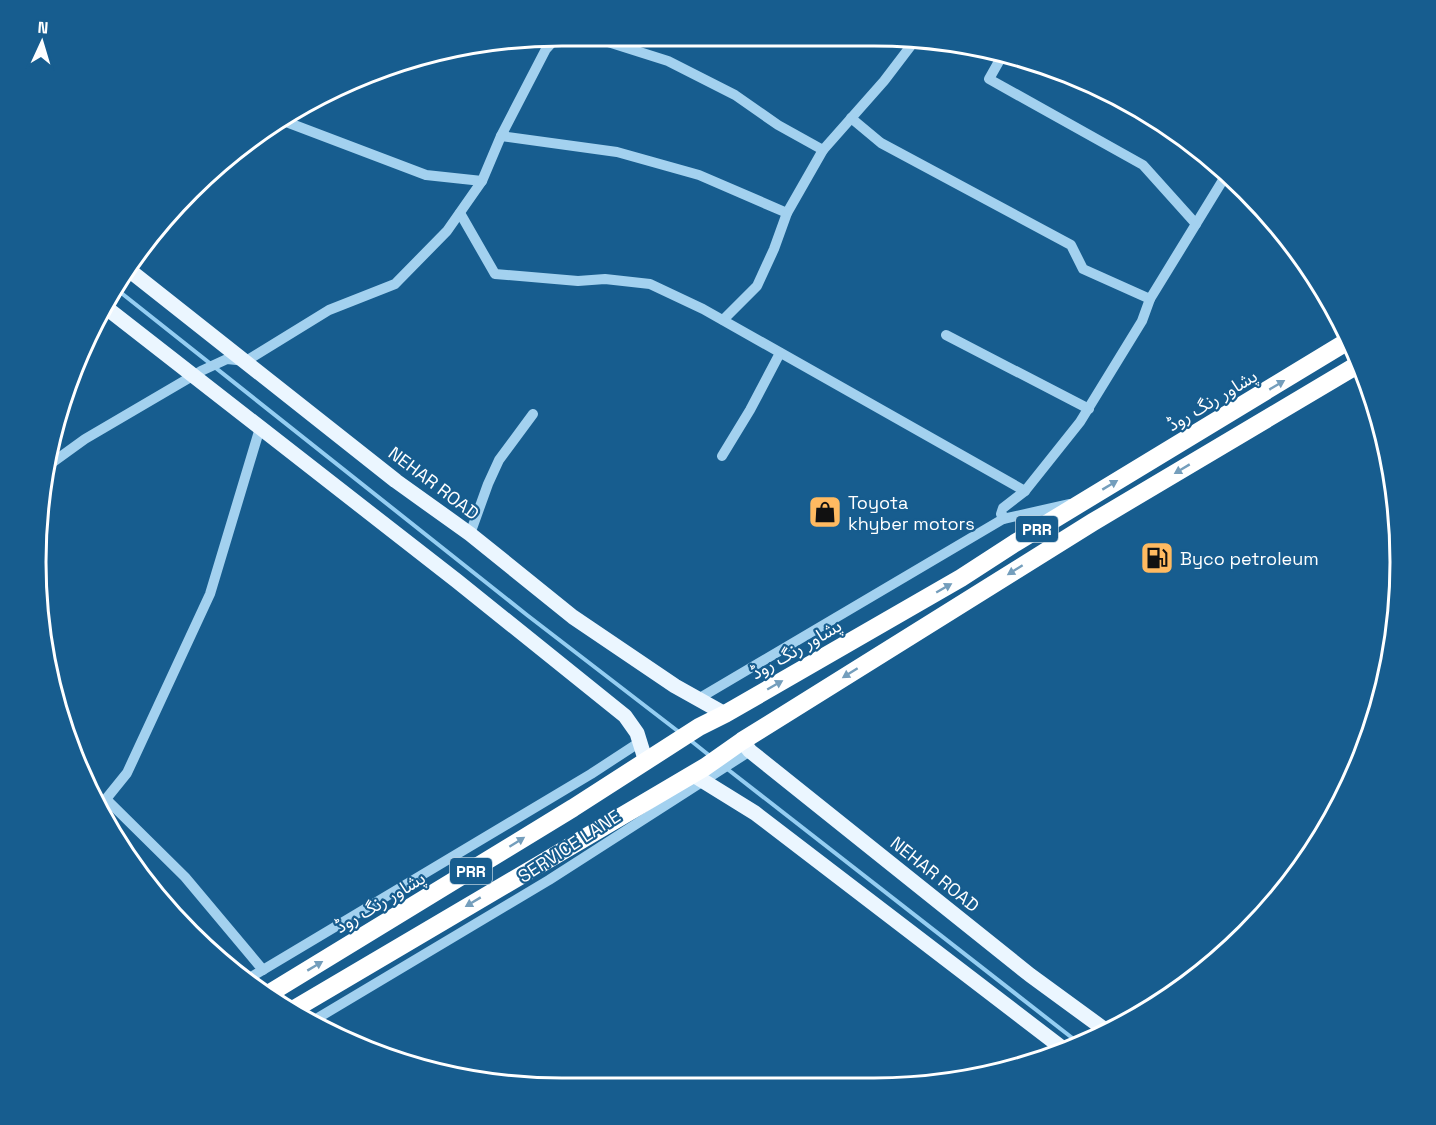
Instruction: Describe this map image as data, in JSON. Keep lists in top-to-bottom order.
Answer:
{
  "streets": {
    "highway": ["پشاور رنگ روڈ", "PRR"],
    "main road": ["NEHAR ROAD"],
    "street": ["SERVICE LANE"]
  },
  "crossings": [
    ["پشاور رنگ روڈ", "NEHAR ROAD"],
    ["NEHAR ROAD", "PRR"],
    ["PRR", "SERVICE LANE"]
  ],
  "places": {
    "shop": ["Toyota khyber motors"],
    "fuel station": ["Byco petroleum"]
  },
  "north": "top"
}
